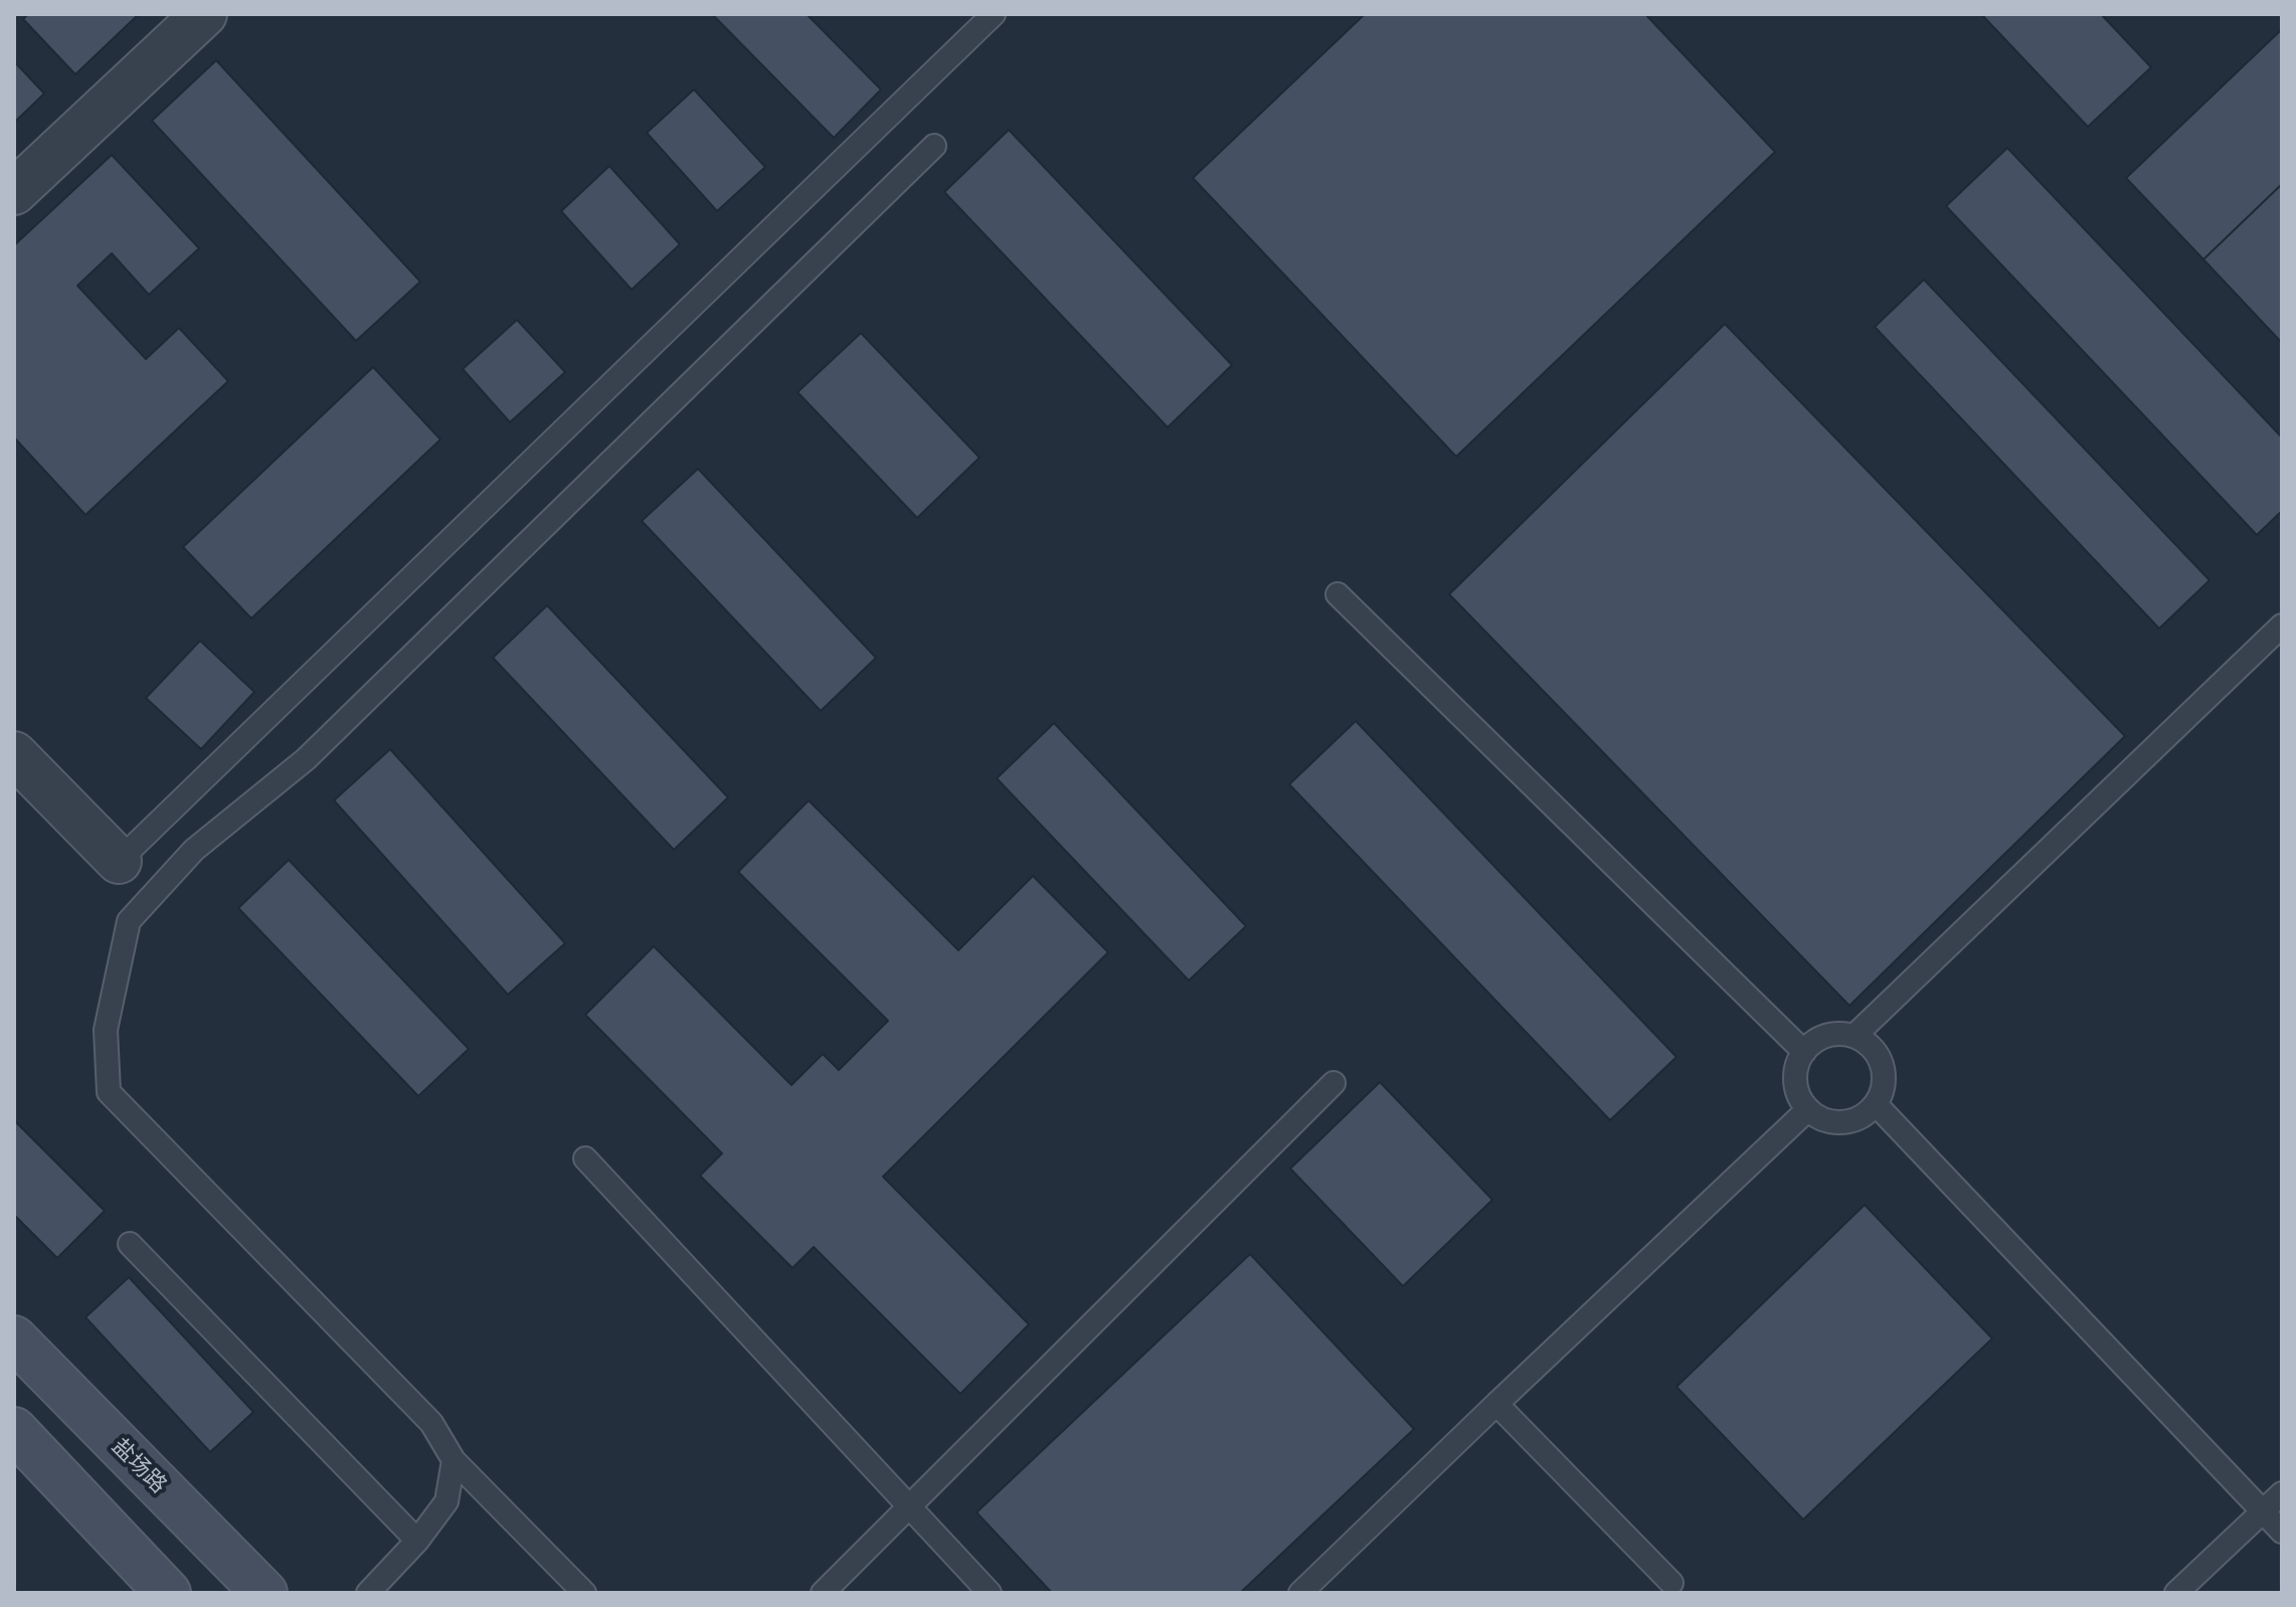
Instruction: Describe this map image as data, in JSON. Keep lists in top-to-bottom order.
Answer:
{
  "streets": {
    "main road": ["盐场路"]
  }
}
